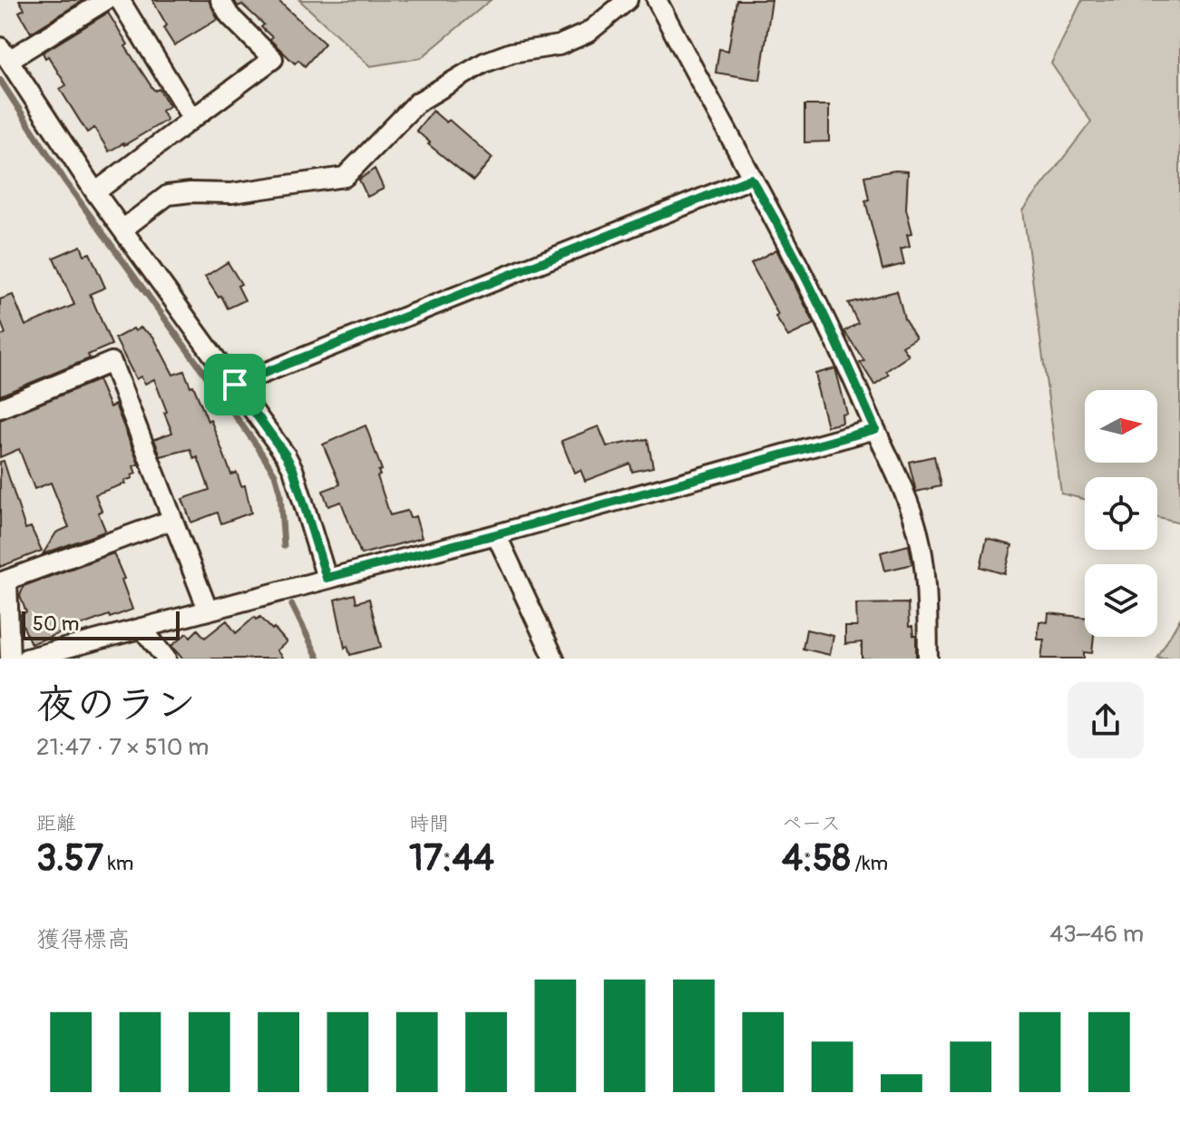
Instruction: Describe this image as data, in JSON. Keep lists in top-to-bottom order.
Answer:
{
  "scale_bar": "50 m",
  "north": "right",
  "page": {
    "scale": "50 m",
    "heading": ["夜のラン", "21:47 · 7 × 510 m"],
    "stats": [
      ["距離", "3.57 km"],
      ["時間", "17:44"],
      ["ペース", "4:58 /km"]
    ],
    "chart": ["獲得標高", "43–46 m"]
  }
}
